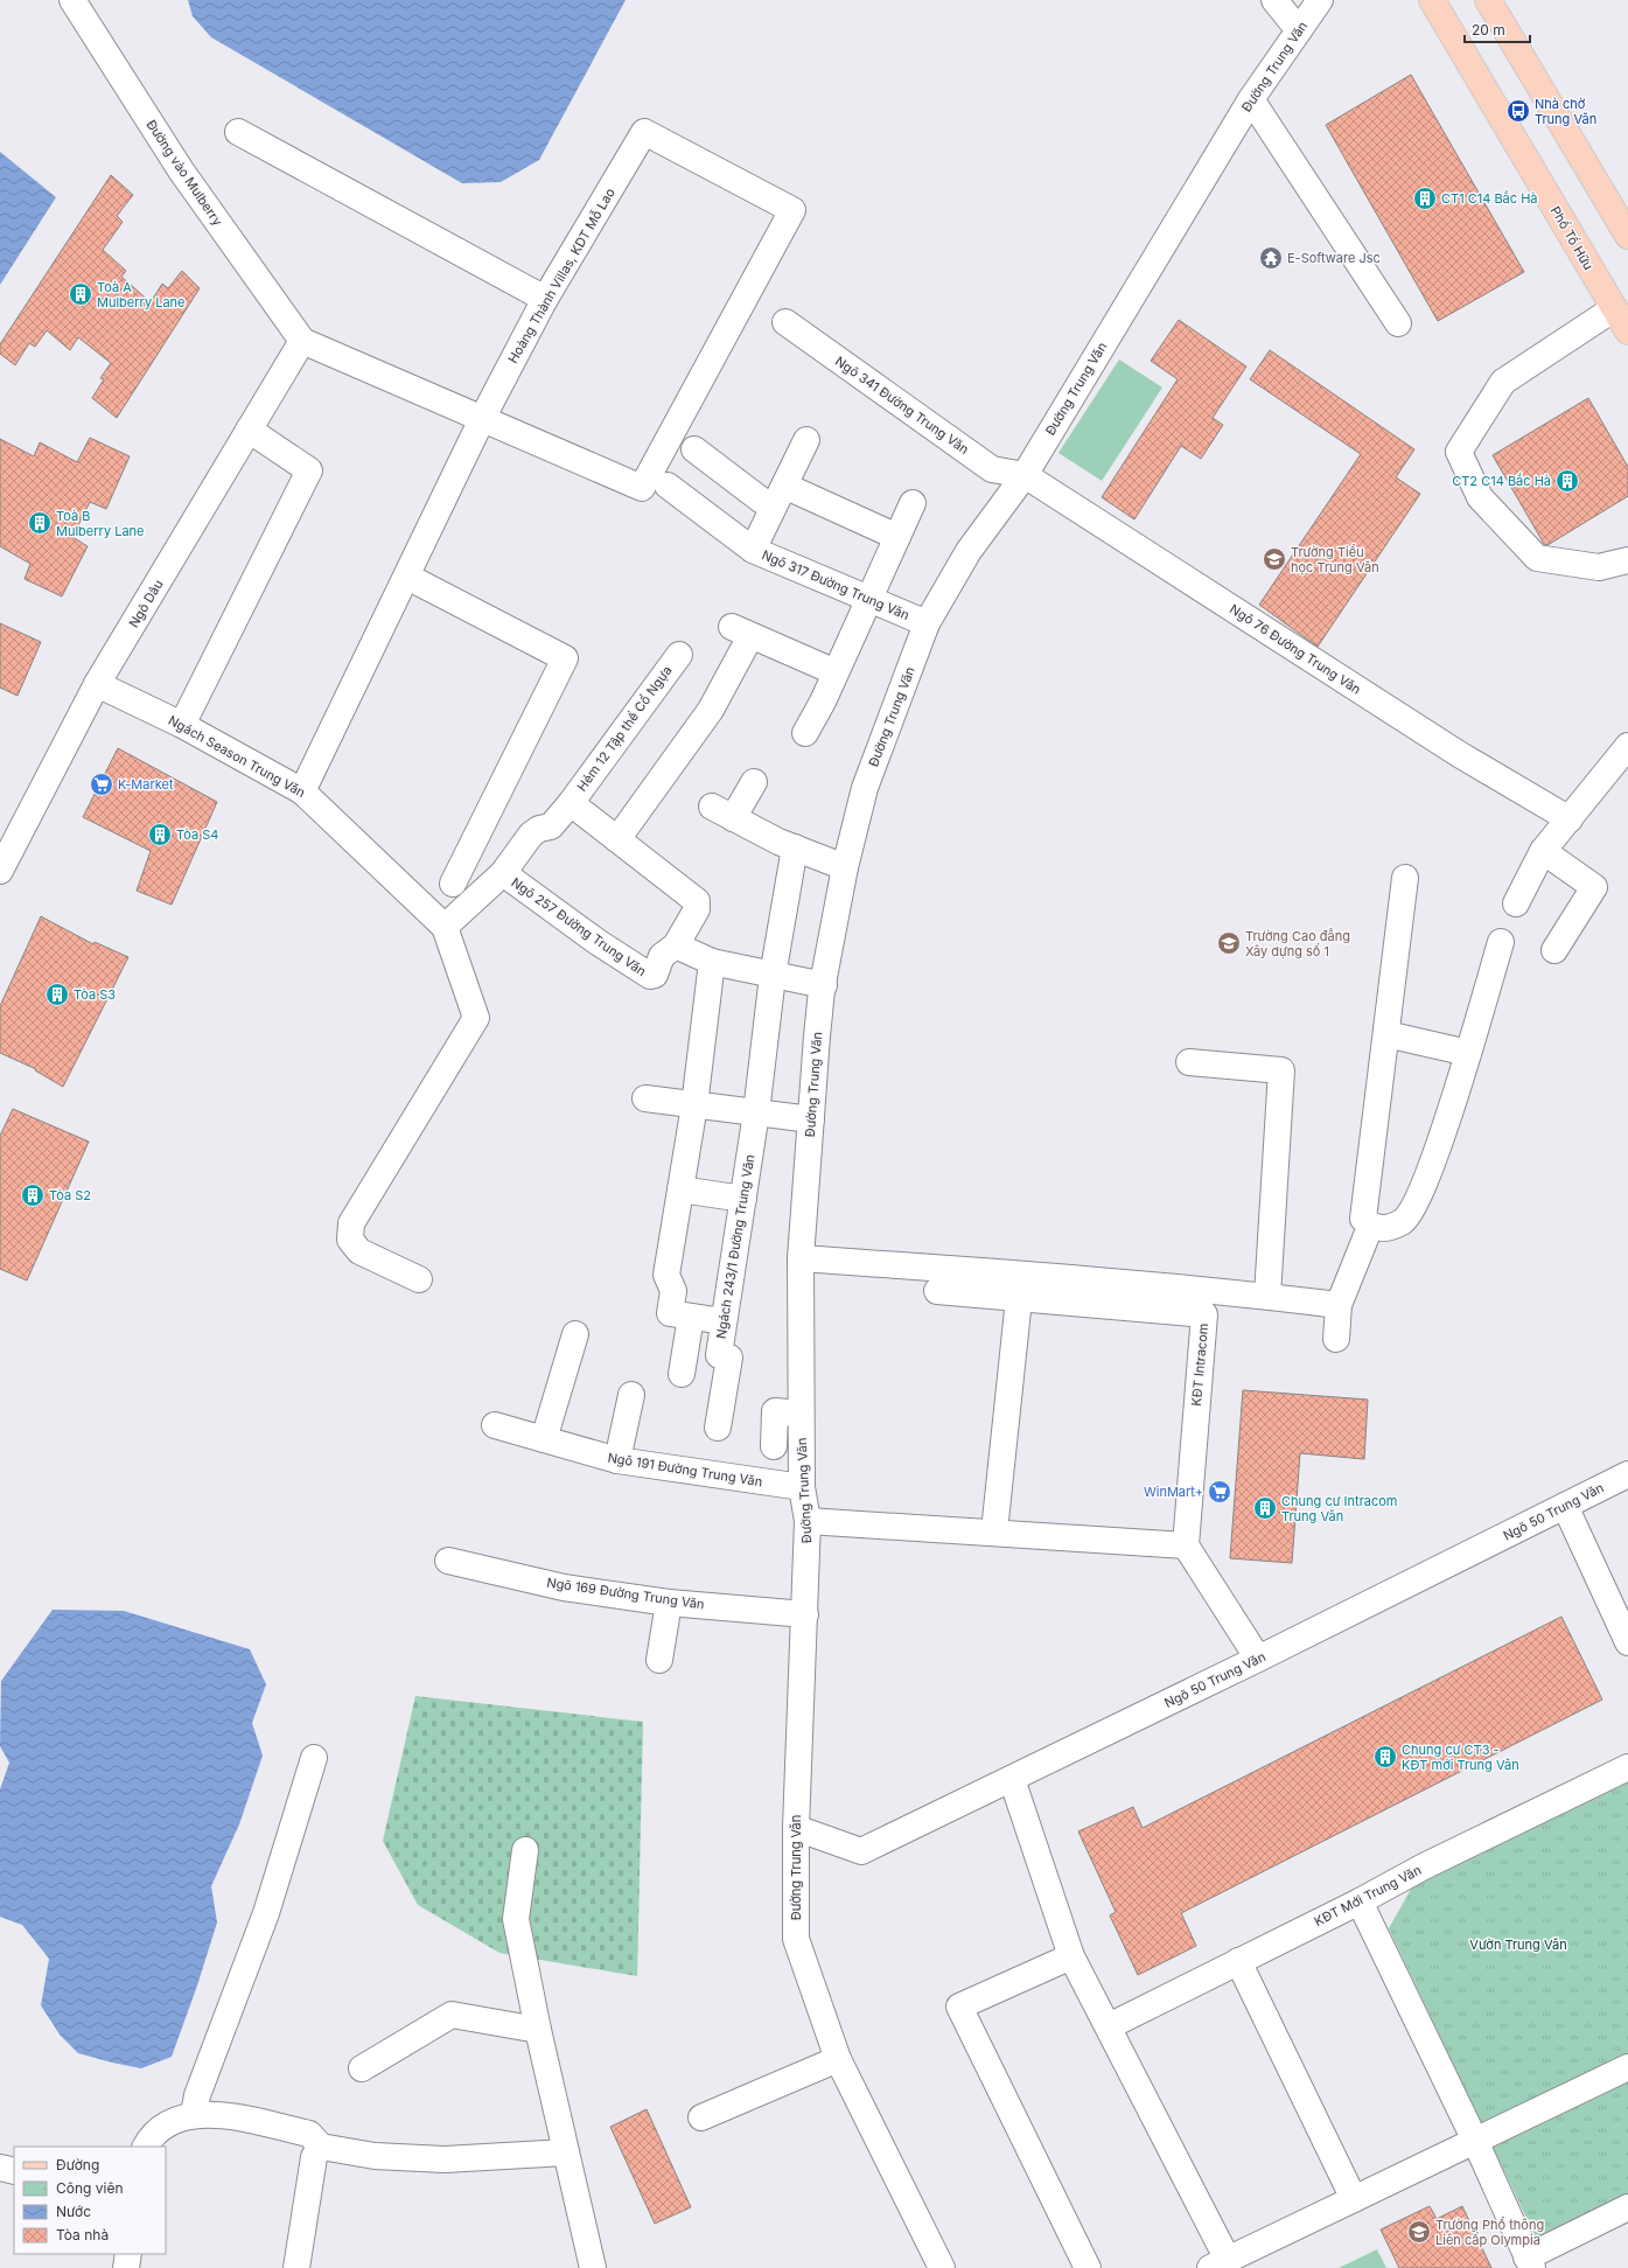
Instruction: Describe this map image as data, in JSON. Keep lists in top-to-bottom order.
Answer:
{
  "streets": {
    "main road": ["Phố Tố Hữu"],
    "street": [
      "Đường Trung Văn",
      "Đường vào Mulberry",
      "Hoàng Thành Villas, KDT Mỗ Lao",
      "Ngõ 341 Đường Trung Văn",
      "Ngõ 317 Đường Trung Văn",
      "Ngõ Dâu",
      "Ngõ 76 Đường Trung Văn",
      "Hẻm 12 Tập thể Cổ Ngựa",
      "Ngách Season Trung Văn",
      "Ngõ 257 Đường Trung Văn",
      "Ngách 243/1 Đường Trung Văn",
      "KĐT Intracom",
      "Ngõ 191 Đường Trung Văn",
      "Ngõ 50 Trung Văn",
      "Ngõ 169 Đường Trung Văn",
      "KĐT Mới Trung Văn"
    ]
  },
  "crossings": [
    ["Đường Trung Văn", "Ngõ 341 Đường Trung Văn"],
    ["Đường Trung Văn", "Ngõ 317 Đường Trung Văn"],
    ["Đường Trung Văn", "Ngõ 76 Đường Trung Văn"],
    ["Đường Trung Văn", "Ngõ 191 Đường Trung Văn"],
    ["Đường Trung Văn", "Ngõ 50 Trung Văn"],
    ["Đường Trung Văn", "Ngõ 169 Đường Trung Văn"],
    ["Đường vào Mulberry", "Ngõ Dâu"],
    ["Hoàng Thành Villas, KDT Mỗ Lao", "Ngách Season Trung Văn"],
    ["Ngõ 341 Đường Trung Văn", "Ngõ 76 Đường Trung Văn"],
    ["Ngõ Dâu", "Ngách Season Trung Văn"],
    ["Hẻm 12 Tập thể Cổ Ngựa", "Ngõ 257 Đường Trung Văn"],
    ["Ngách Season Trung Văn", "Ngõ 257 Đường Trung Văn"]
  ],
  "parks": ["Vườn Trung Văn"],
  "places": {
    "bus stop": ["Nhà chờ Trung Văn"],
    "building": [
      "CT1 C14 Bắc Hà",
      "Toà A Mulberry Lane",
      "CT2 C14 Bắc Hà",
      "Toà B Mulberry Lane",
      "Tòa S4",
      "Tòa S3",
      "Tòa S2",
      "Chung cư Intracom Trung Văn",
      "Chung cư CT3 - KĐT mới Trung Văn"
    ],
    "temple": ["E-Software Jsc"],
    "school or university": ["Trường Tiểu học Trung Văn", "Trường Cao đẳng Xây dựng số 1", "Trường Phổ thông Liên cấp Olympia"],
    "supermarket": ["K-Market", "WinMart+"]
  },
  "legend": [
    "Đường",
    "Công viên",
    "Nước",
    "Tòa nhà"
  ],
  "scale_bar": "20 m"
}
